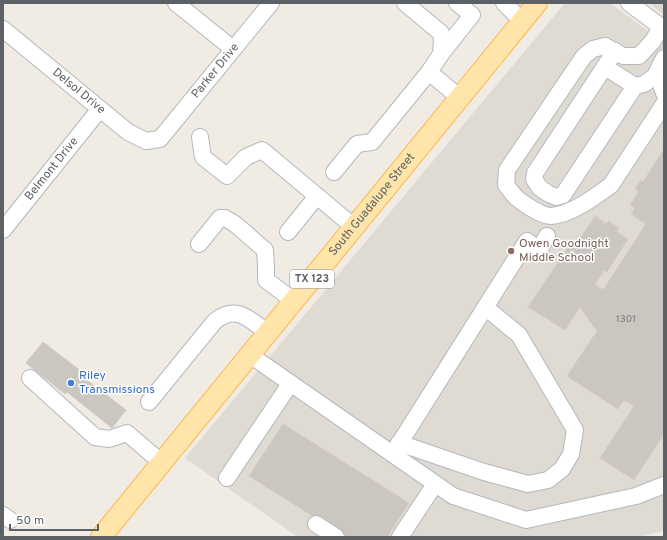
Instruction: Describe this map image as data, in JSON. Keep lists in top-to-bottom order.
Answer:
{
  "streets": {
    "main road": ["South Guadalupe Street", "TX 123"],
    "street": ["Parker Drive", "Delsol Drive", "Belmont Drive"]
  },
  "crossings": [
    ["Parker Drive", "Delsol Drive"],
    ["Delsol Drive", "Belmont Drive"]
  ],
  "places": ["Owen Goodnight Middle School", "Riley Transmissions"],
  "house_numbers": ["1301"],
  "scale_bar": "50 m"
}
